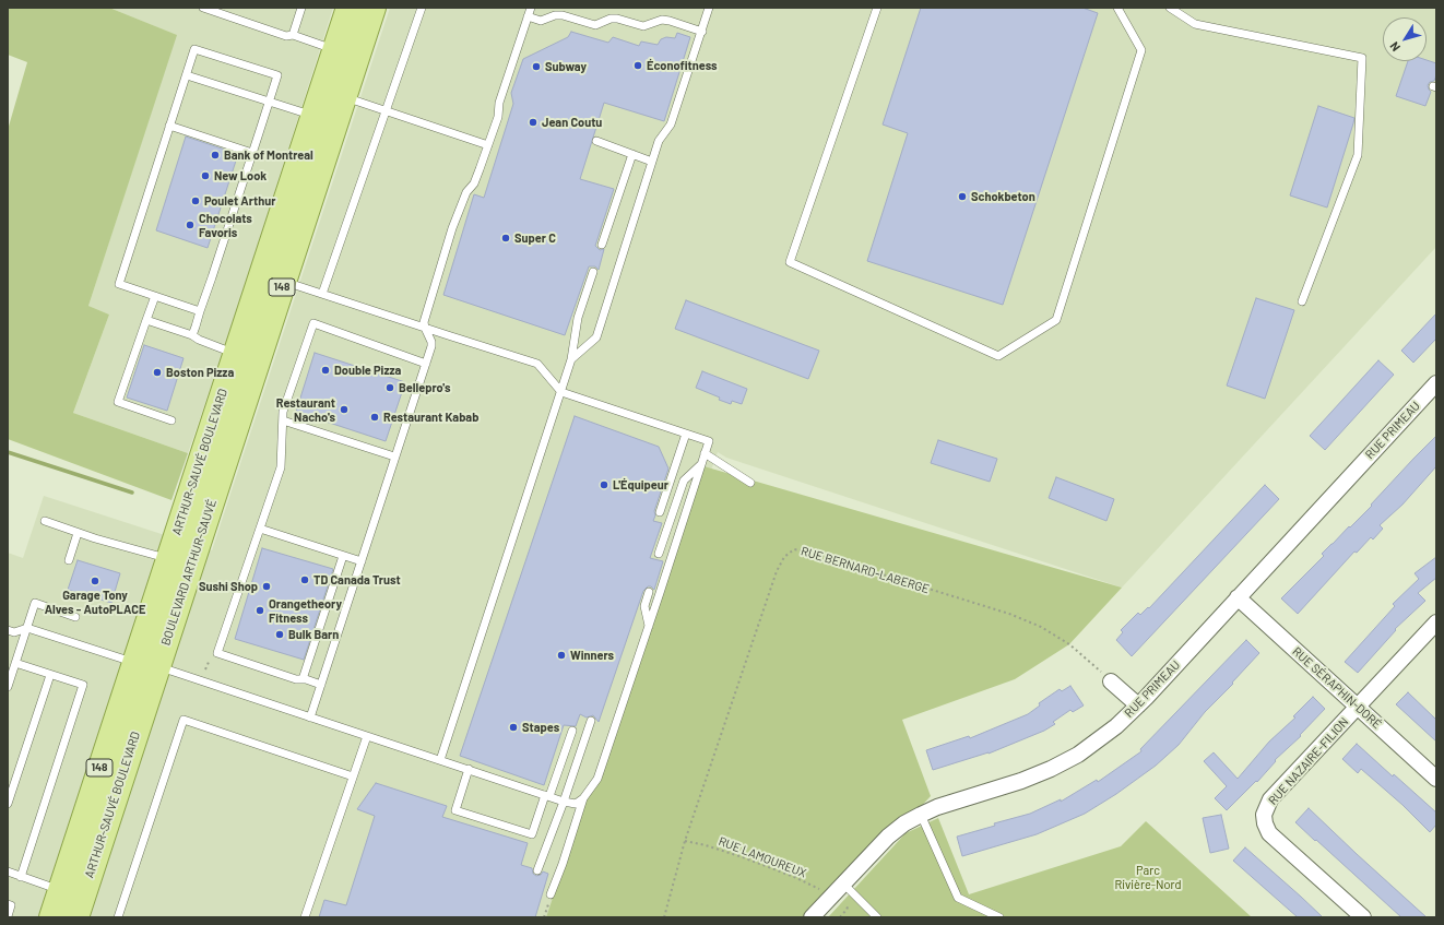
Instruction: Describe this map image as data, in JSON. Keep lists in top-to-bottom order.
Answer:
{
  "streets": {
    "main road": ["148", "ARTHUR-SAUVÉ BOULEVARD"],
    "street": ["RUE PRIMEAU", "RUE SÉRAPHIN-DORÉ", "RUE NAZAIRE-FILION"],
    "path": ["RUE BERNARD-LABERGE", "RUE LAMOUREUX"]
  },
  "crossings": [
    ["148", "ARTHUR-SAUVÉ BOULEVARD"],
    ["RUE PRIMEAU", "RUE SÉRAPHIN-DORÉ"],
    ["RUE PRIMEAU", "RUE LAMOUREUX"],
    ["RUE BERNARD-LABERGE", "RUE LAMOUREUX"],
    ["RUE SÉRAPHIN-DORÉ", "RUE NAZAIRE-FILION"]
  ],
  "parks": ["Parc Rivière-Nord"],
  "places": [
    "Éconofitness",
    "Subway",
    "Jean Coutu",
    "Bank of Montreal",
    "New Look",
    "Schokbeton",
    "Poulet Arthur",
    "Chocolats Favoris",
    "Super C",
    "Double Pizza",
    "Boston Pizza",
    "Bellepro's",
    "Restaurant Nacho's",
    "Restaurant Kabab",
    "L'Équipeur",
    "TD Canada Trust",
    "Garage Tony Alves - AutoPLACE",
    "Sushi Shop",
    "Orangetheory Fitness",
    "Bulk Barn",
    "Winners",
    "Stapes"
  ],
  "north": "bottom left"
}
